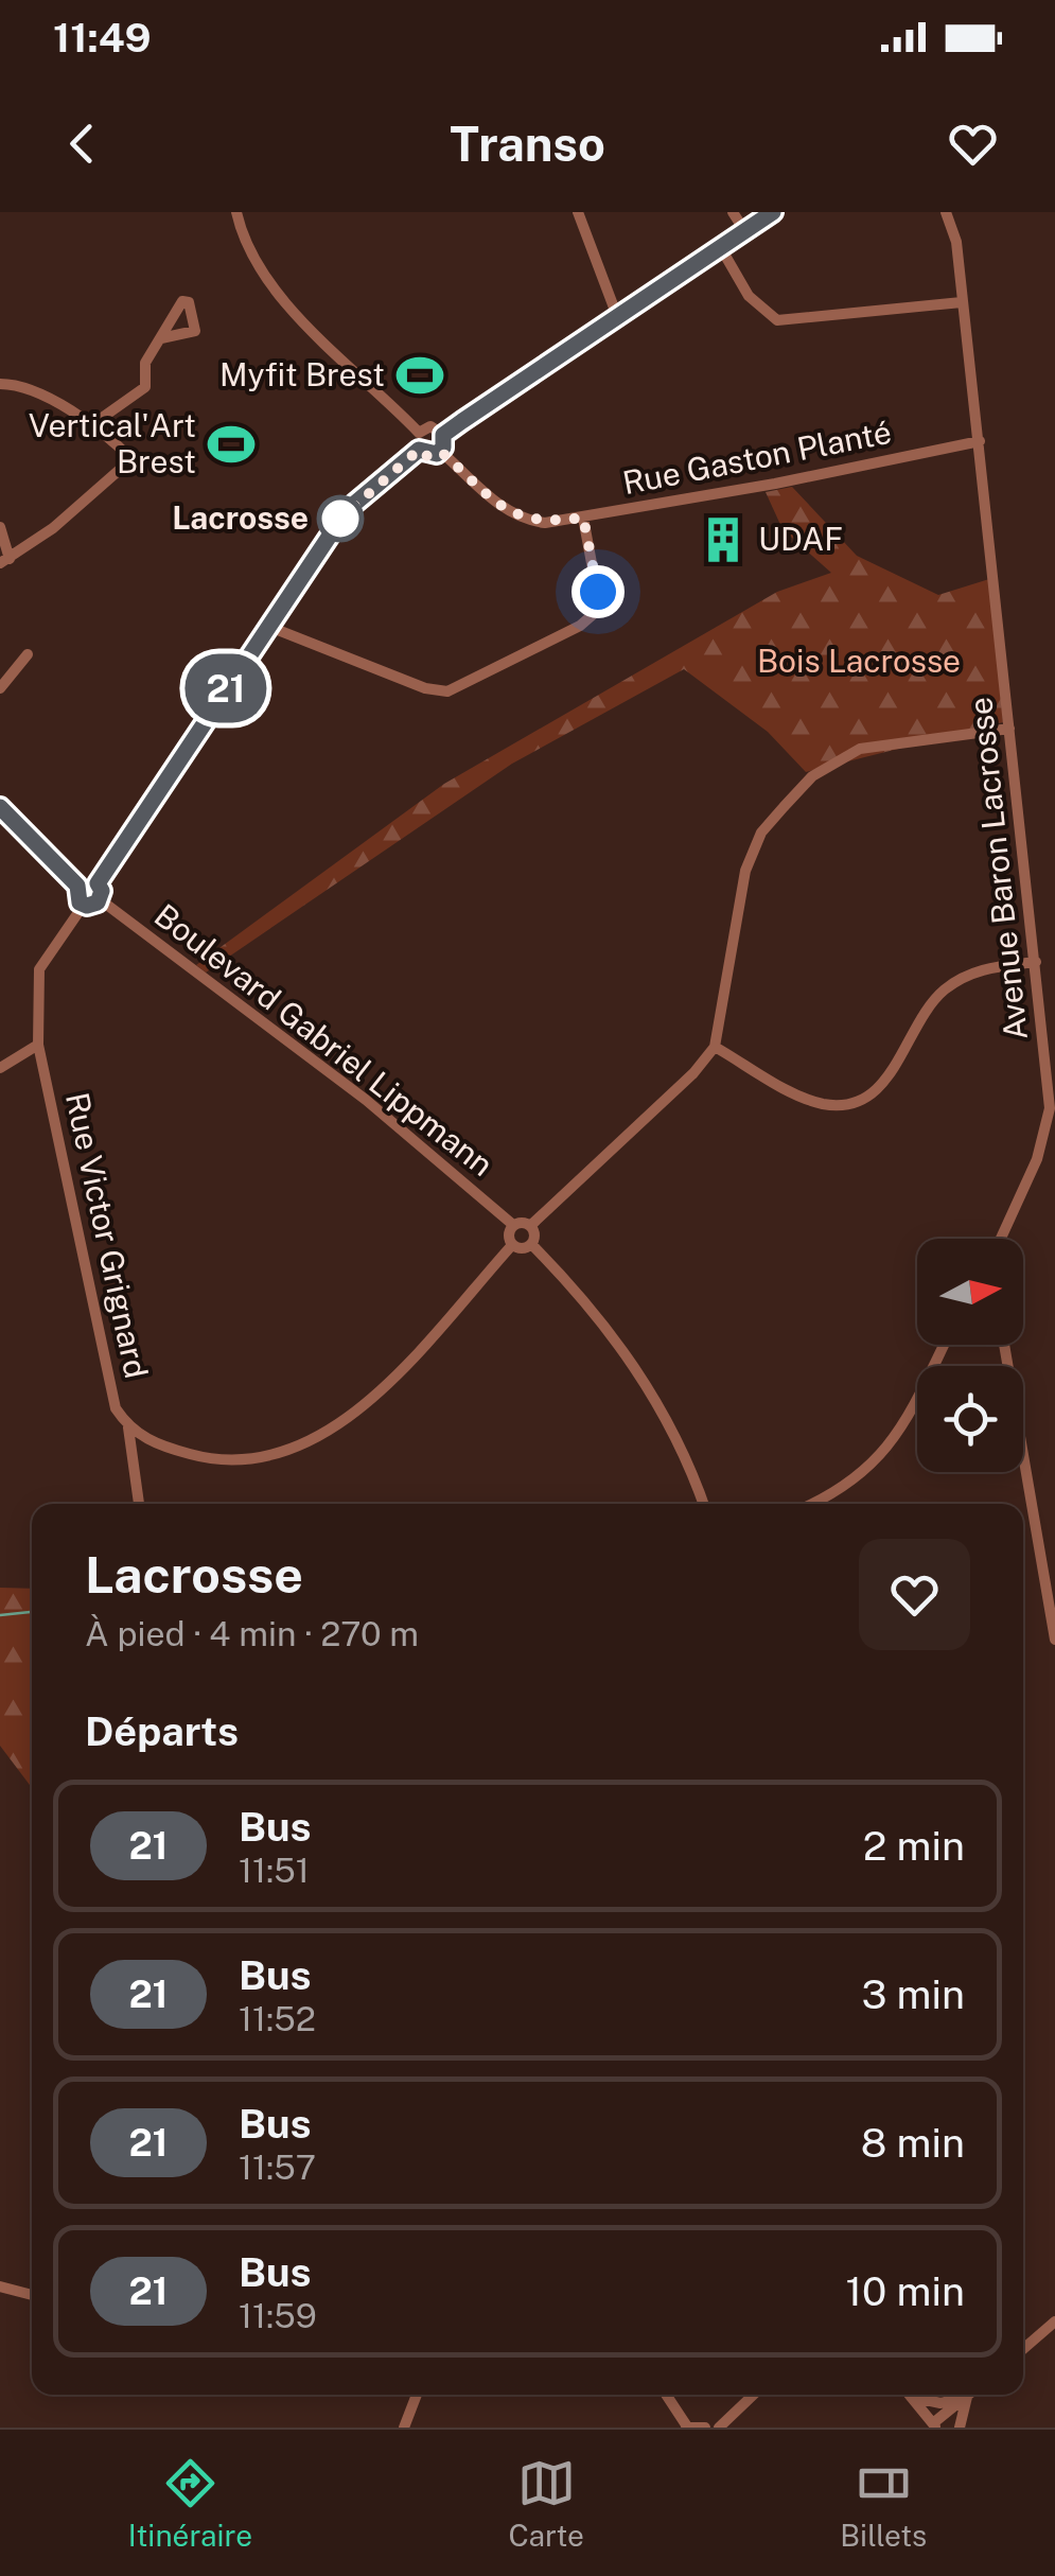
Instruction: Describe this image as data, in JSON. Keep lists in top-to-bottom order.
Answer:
{
  "streets": {
    "street": [
      "Rue Gaston Planté",
      "Avenue Baron Lacrosse",
      "Boulevard Gabriel Lippmann",
      "Rue Victor Grignard"
    ]
  },
  "crossings": [
    ["Rue Gaston Planté", "Avenue Baron Lacrosse"],
    ["Boulevard Gabriel Lippmann", "Rue Victor Grignard"]
  ],
  "parks": ["Bois Lacrosse"],
  "places": {
    "sports": ["Myfit Brest", "Vertical'Art Brest"],
    "other": ["Lacrosse"],
    "building": ["UDAF"]
  },
  "lines": ["bus line 21"],
  "north": "right",
  "page": {
    "status": "11:49",
    "header": "Transo",
    "on_map": "21",
    "heading": [
      ["Lacrosse", "À pied · 4 min · 270 m"],
      "Départs"
    ],
    "list": [
      {
        "mark": "21",
        "name": "Bus",
        "note": "11:51",
        "value": "2 min"
      },
      {
        "mark": "21",
        "name": "Bus",
        "note": "11:52",
        "value": "3 min"
      },
      {
        "mark": "21",
        "name": "Bus",
        "note": "11:57",
        "value": "8 min"
      },
      {
        "mark": "21",
        "name": "Bus",
        "note": "11:59",
        "value": "10 min"
      }
    ],
    "tabs": ["Itinéraire", "Carte", "Billets"]
  }
}
